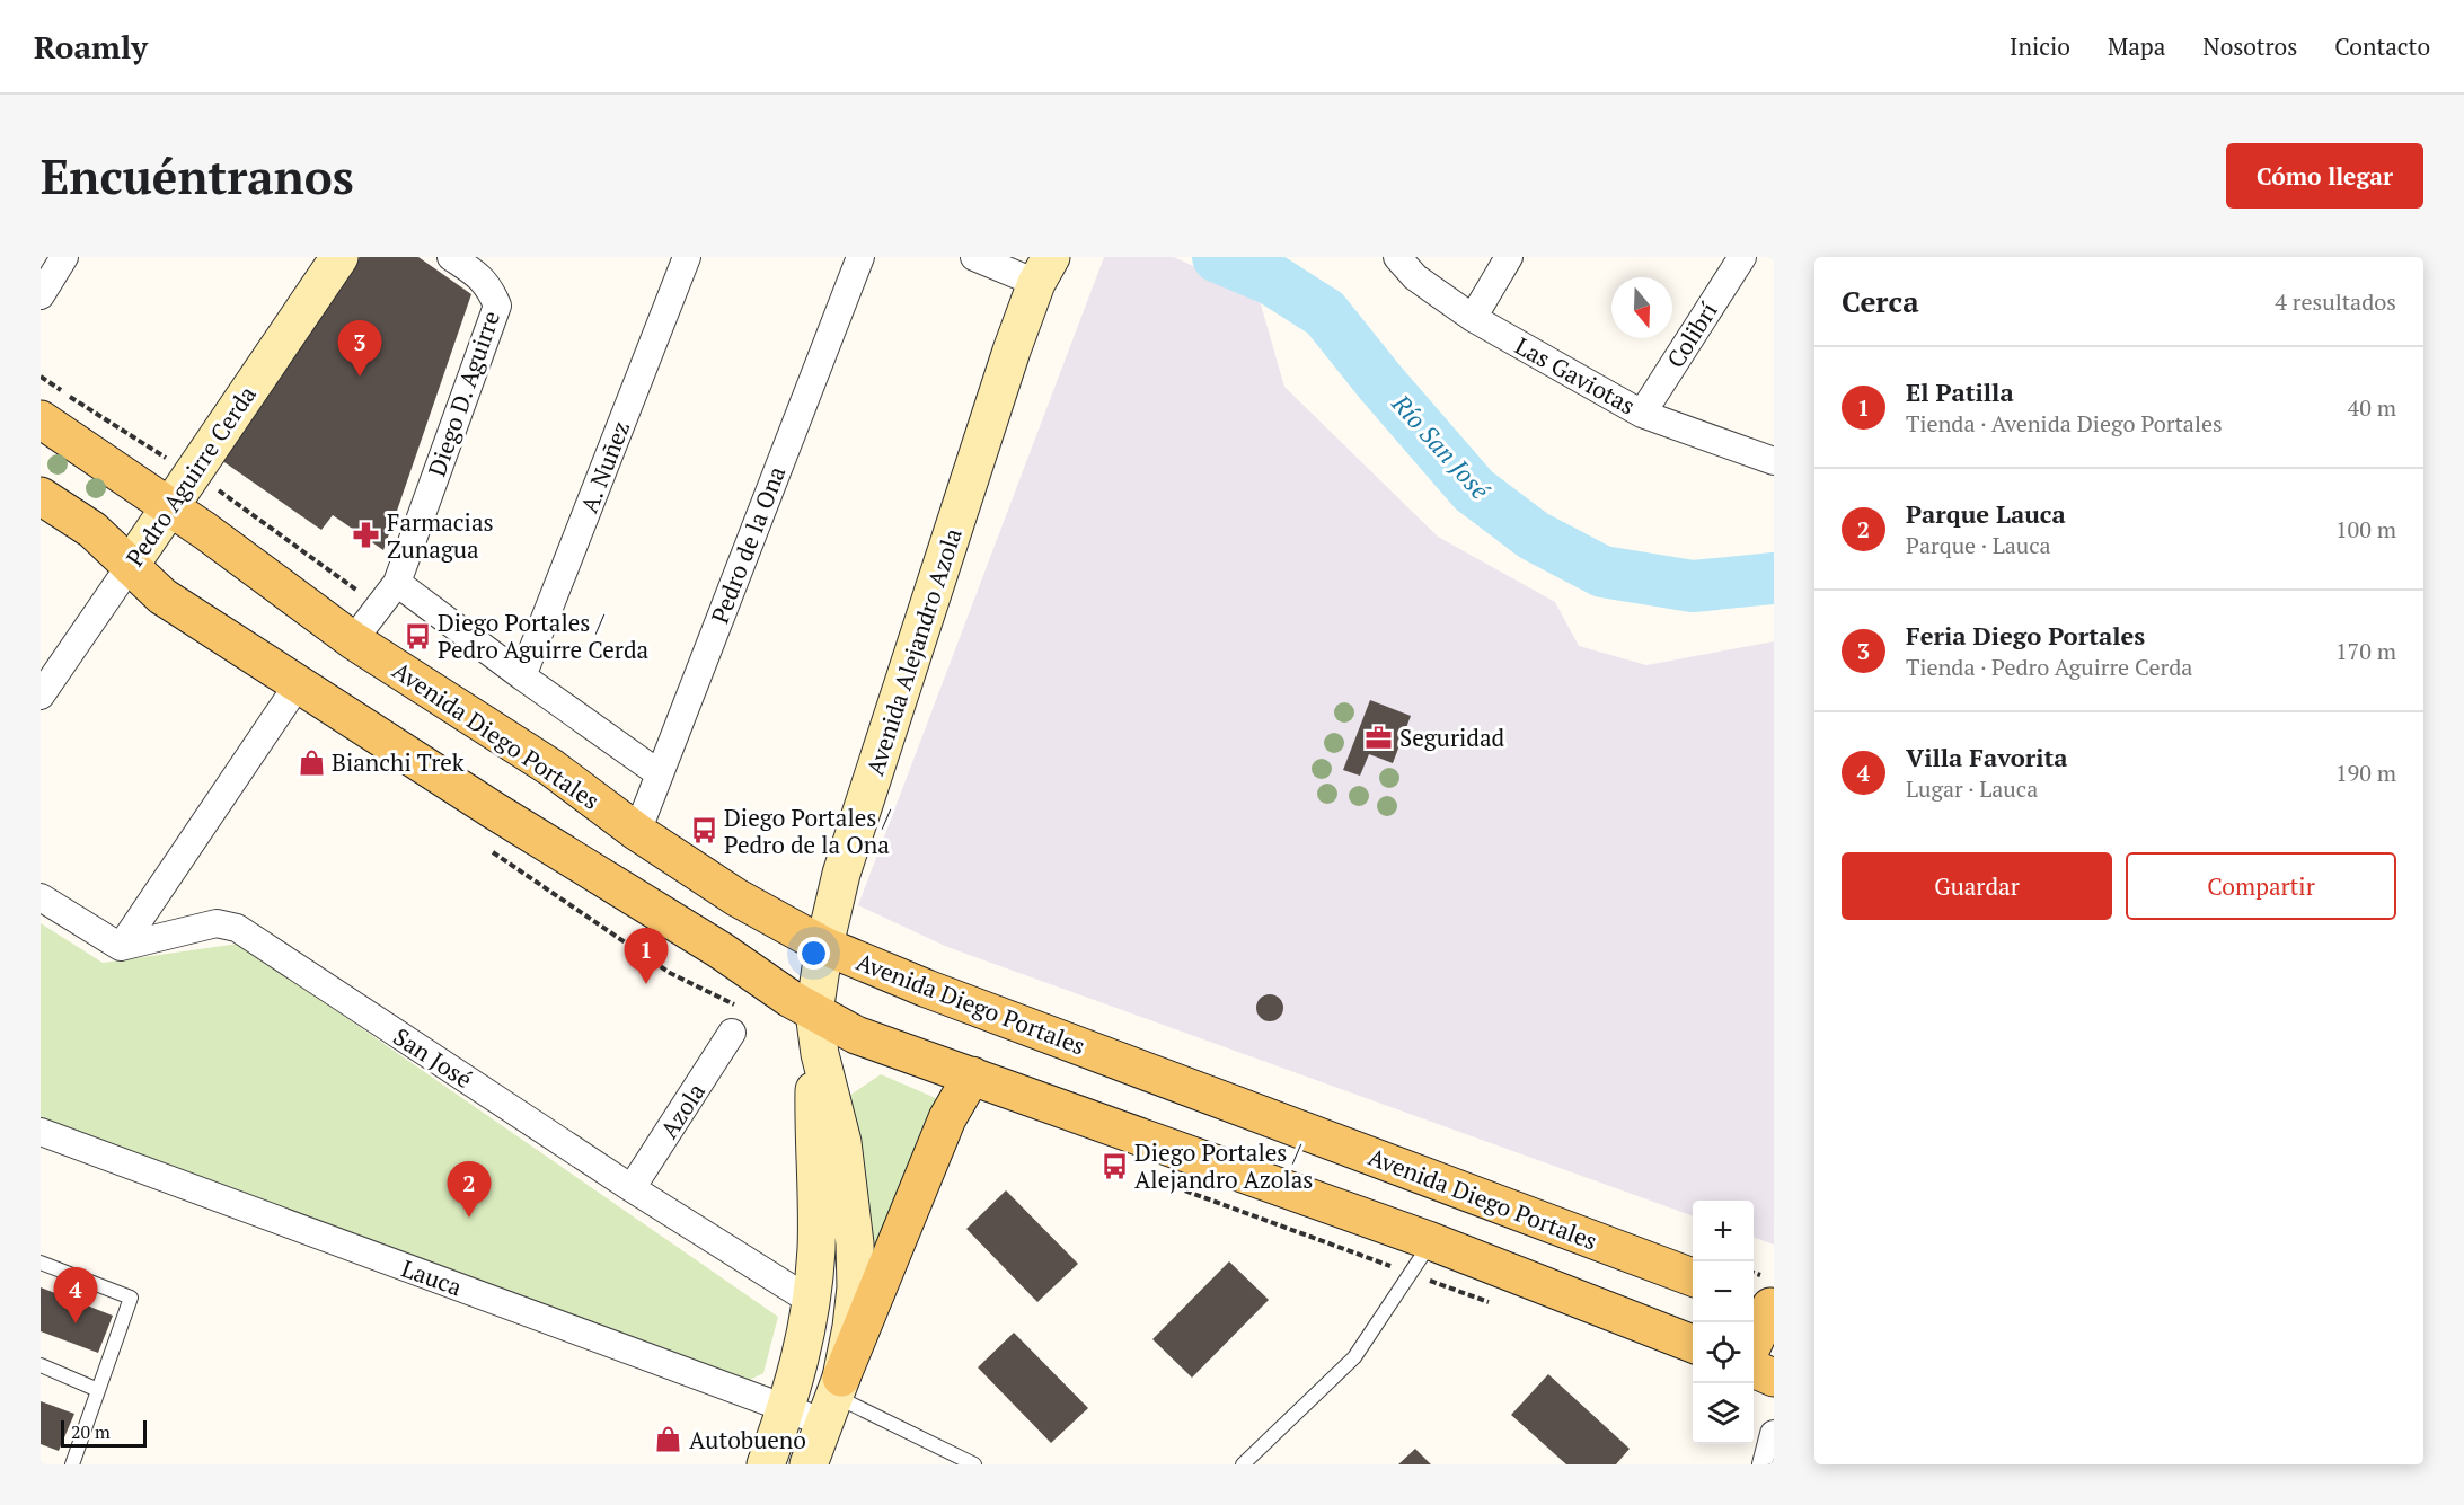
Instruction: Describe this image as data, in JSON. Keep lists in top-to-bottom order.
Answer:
{
  "streets": {
    "main road": ["Pedro Aguirre Cerda", "Avenida Alejandro Azola", "Avenida Diego Portales"],
    "street": [
      "Colibrí",
      "Las Gaviotas",
      "Diego D. Aguirre",
      "A. Nuñez",
      "Pedro de la Ona",
      "San José",
      "Azola",
      "Lauca"
    ]
  },
  "crossings": [
    ["Colibrí", "Las Gaviotas"],
    ["Diego D. Aguirre", "Avenida Diego Portales"],
    ["Pedro Aguirre Cerda", "Avenida Diego Portales"],
    ["Pedro de la Ona", "Avenida Diego Portales"],
    ["Avenida Alejandro Azola", "Avenida Diego Portales"],
    ["Avenida Alejandro Azola", "San José"],
    ["Avenida Alejandro Azola", "Lauca"],
    ["San José", "Azola"]
  ],
  "water": ["Río San José"],
  "places": {
    "pharmacy": ["Farmacias Zunagua"],
    "bus stop": ["Diego Portales / Pedro Aguirre Cerda", "Diego Portales / Pedro de la Ona", "Diego Portales / Alejandro Azolas"],
    "office": ["Seguridad"],
    "shop": ["Bianchi Trek", "Autobueno"]
  },
  "scale_bar": "20 m",
  "north": "bottom",
  "page": {
    "header": "Roamly",
    "nav": [
      "Inicio",
      "Mapa",
      "Nosotros",
      "Contacto"
    ],
    "buttons": [
      "Cómo llegar",
      ["Guardar", "Compartir"]
    ],
    "title": "Encuéntranos",
    "heading": ["Cerca", "4 resultados"],
    "pins": [
      "3",
      "1",
      "2",
      "4"
    ],
    "list": [
      {
        "mark": "1",
        "name": "El Patilla",
        "note": "Tienda · Avenida Diego Portales",
        "value": "40 m"
      },
      {
        "mark": "2",
        "name": "Parque Lauca",
        "note": "Parque · Lauca",
        "value": "100 m"
      },
      {
        "mark": "3",
        "name": "Feria Diego Portales",
        "note": "Tienda · Pedro Aguirre Cerda",
        "value": "170 m"
      },
      {
        "mark": "4",
        "name": "Villa Favorita",
        "note": "Lugar · Lauca",
        "value": "190 m"
      }
    ],
    "map_buttons": ["+", "−"],
    "scale": "20 m"
  }
}
